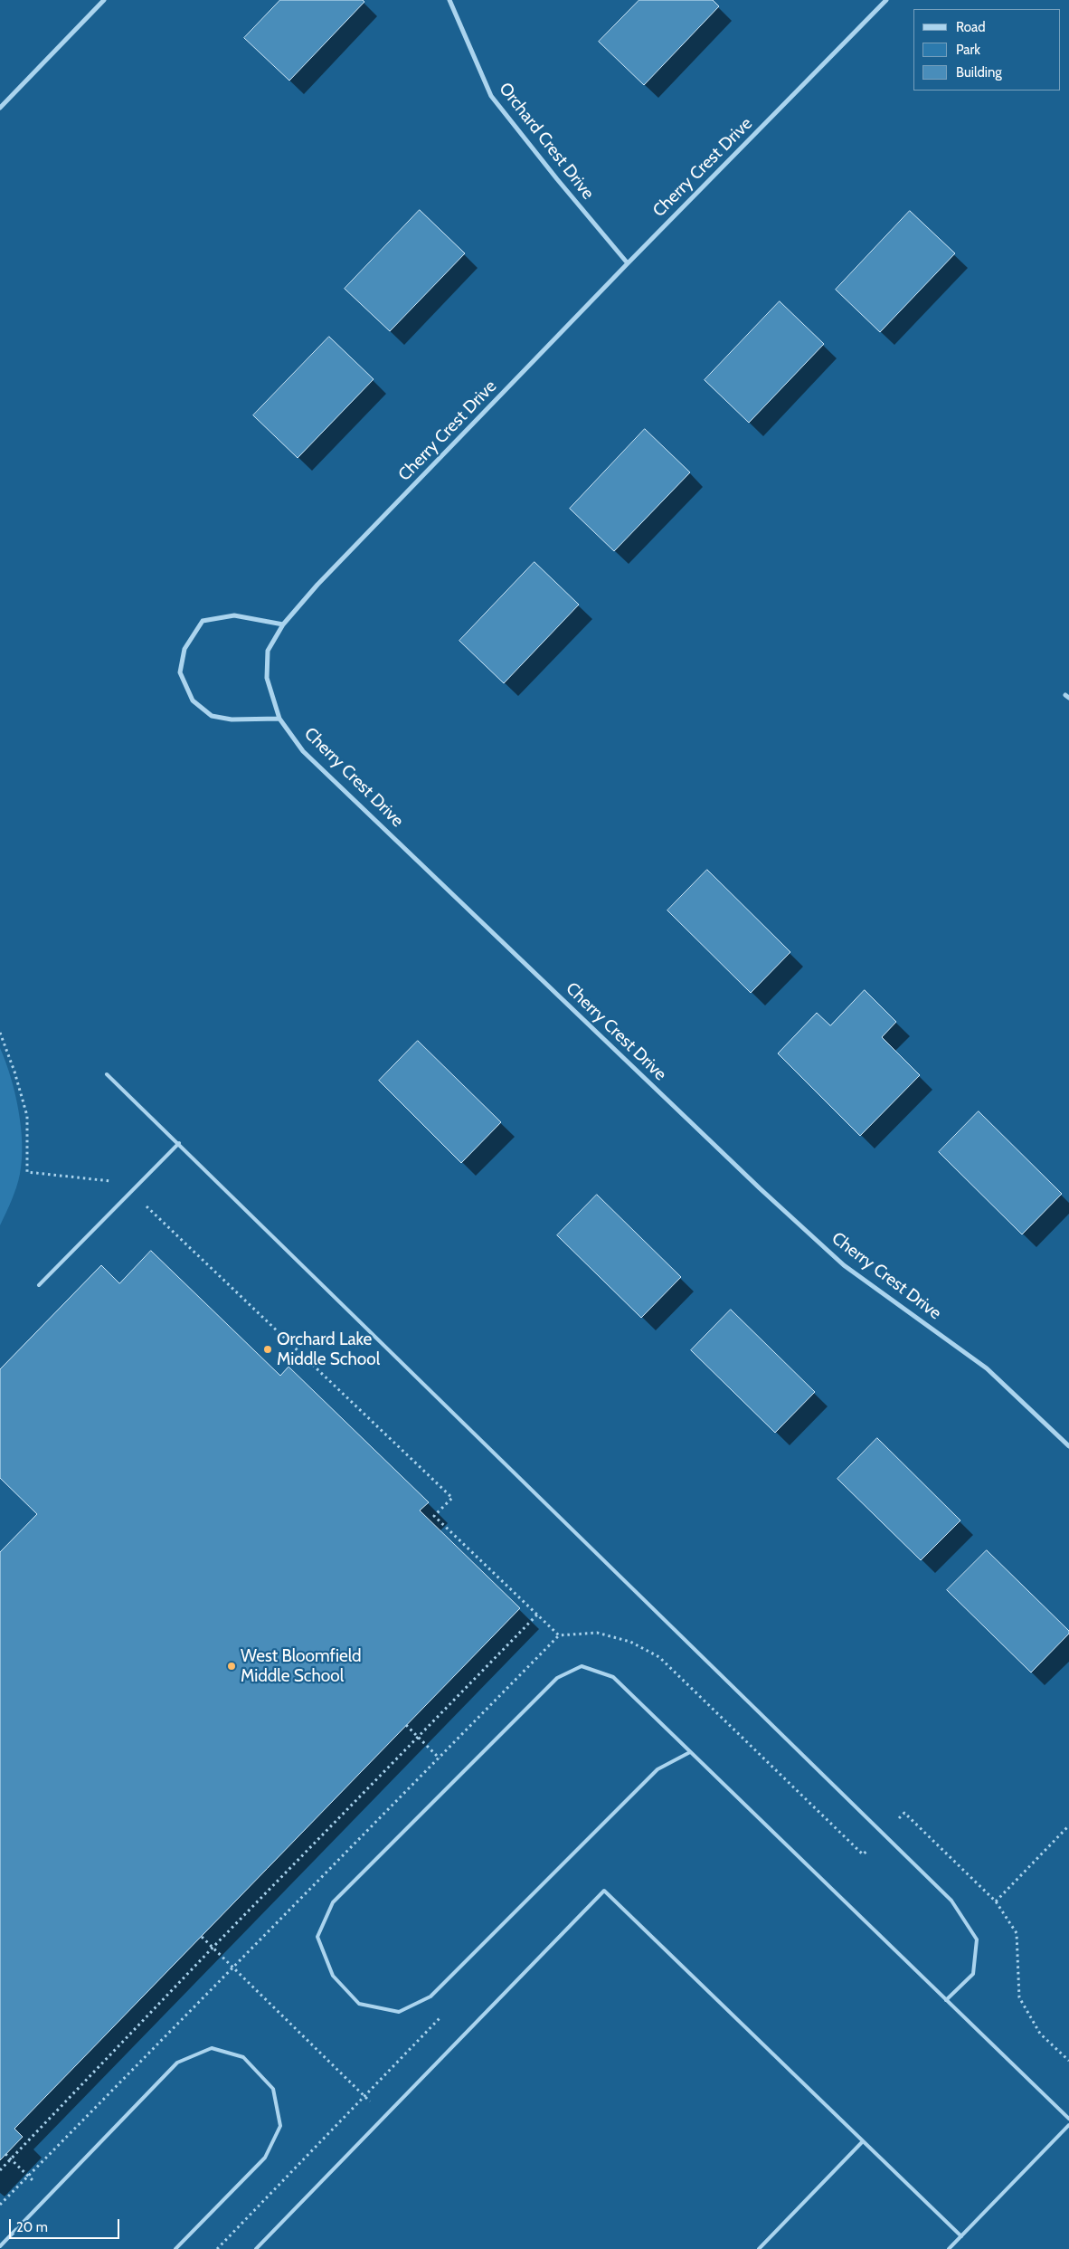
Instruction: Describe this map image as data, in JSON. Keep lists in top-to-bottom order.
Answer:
{
  "streets": {
    "street": ["Orchard Crest Drive", "Cherry Crest Drive"]
  },
  "crossings": [
    ["Orchard Crest Drive", "Cherry Crest Drive"]
  ],
  "places": ["Orchard Lake Middle School", "West Bloomfield Middle School"],
  "legend": ["Road", "Park", "Building"],
  "scale_bar": "20 m"
}
